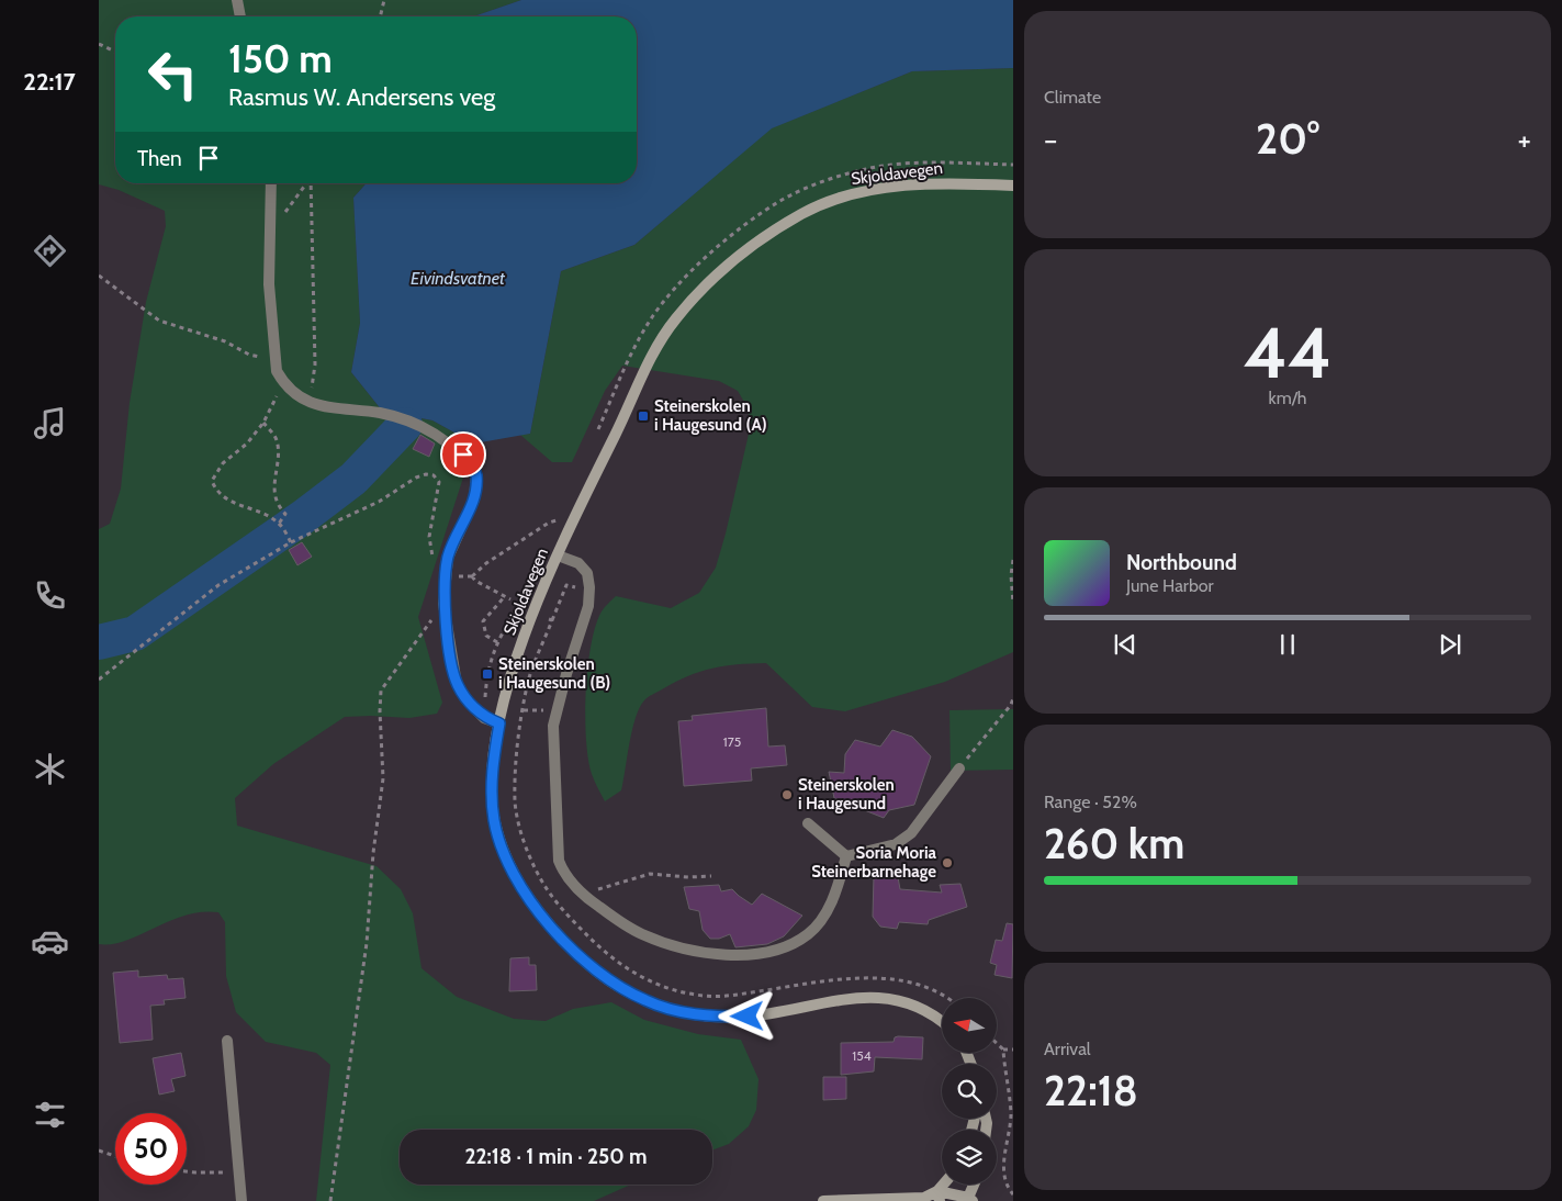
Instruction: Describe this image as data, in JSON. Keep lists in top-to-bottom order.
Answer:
{
  "streets": {
    "main road": ["Skjoldavegen"]
  },
  "water": ["Eivindsvatnet"],
  "places": {
    "transit": ["Steinerskolen i Haugesund (A)", "Steinerskolen i Haugesund (B)"],
    "other": ["Steinerskolen i Haugesund", "Soria Moria Steinerbarnehage"]
  },
  "house_numbers": ["175", "154"],
  "north": "left",
  "page": {
    "tabs": "22:17",
    "tile": [
      "Climate",
      ["44", "km/h"],
      ["Range · 52%", "260 km"],
      ["Arrival", "22:18"]
    ],
    "turn": ["150 m", "Rasmus W. Andersens veg"],
    "heat": ["−", "20°", "+"],
    "then": "Then",
    "song": ["Northbound", "June Harbor"],
    "limit": "50",
    "trip": "22:18 · 1 min · 250 m"
  }
}
